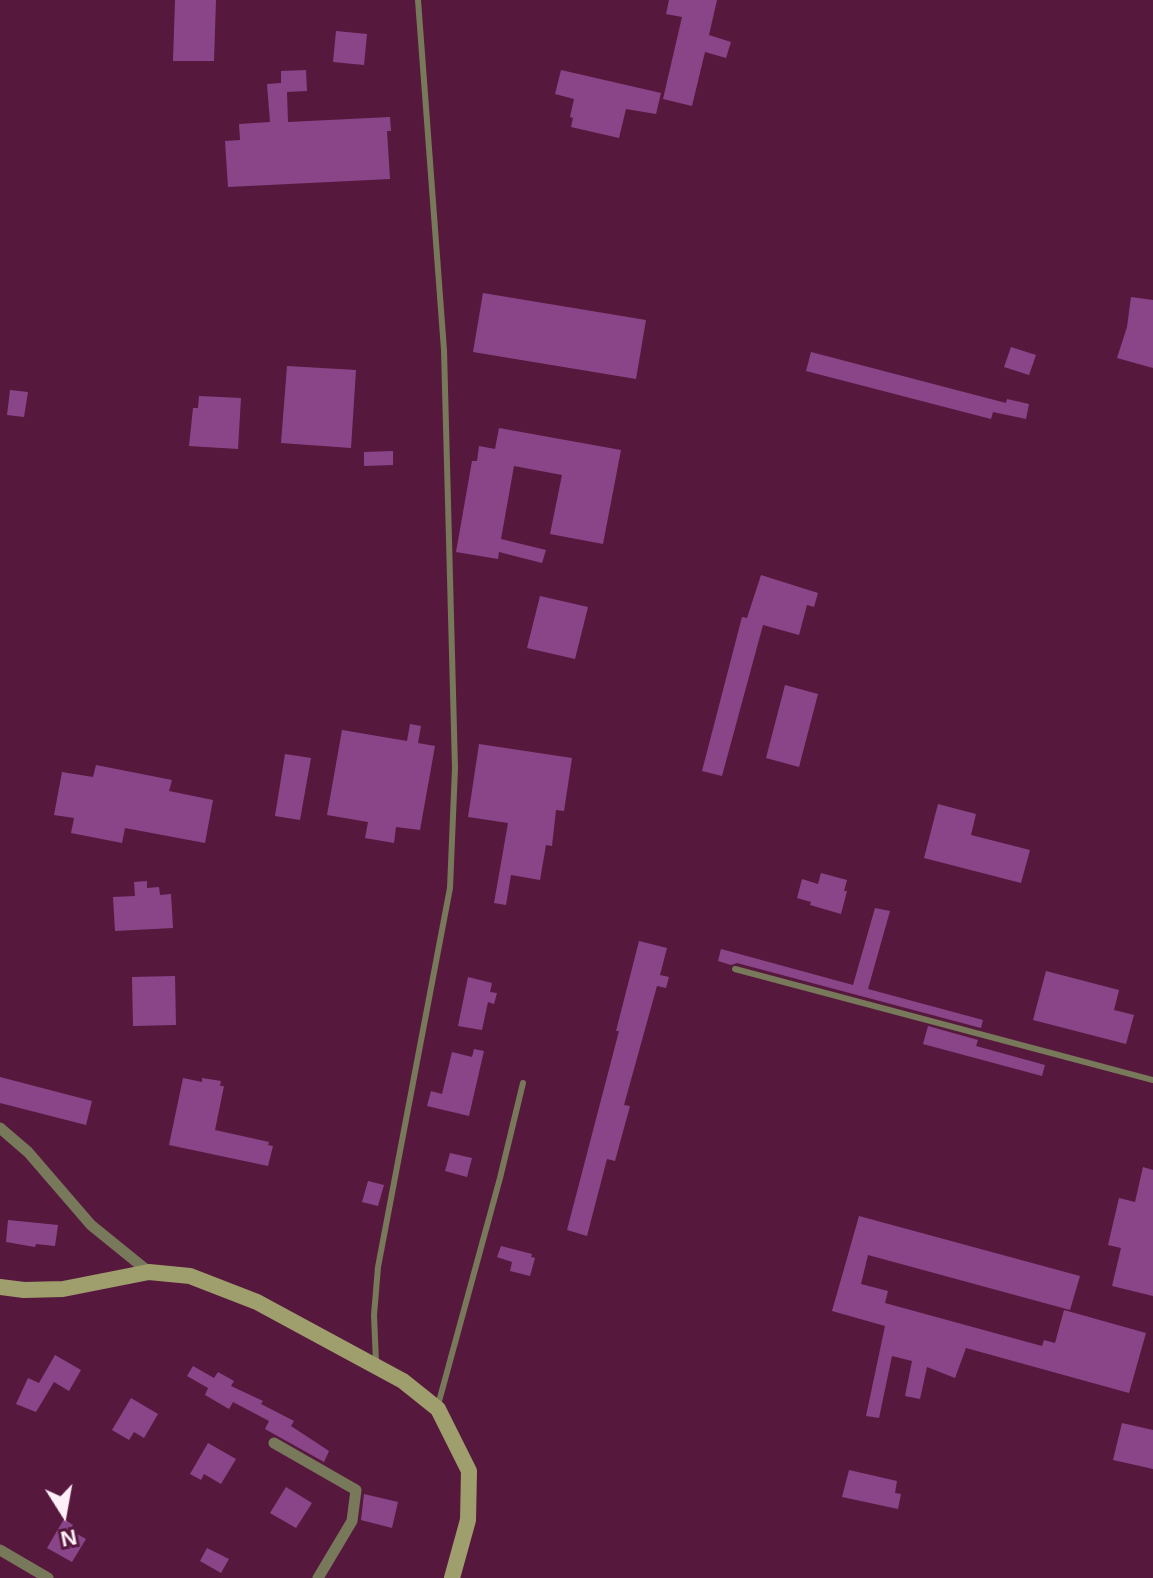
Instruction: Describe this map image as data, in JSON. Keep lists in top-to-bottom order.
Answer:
{
  "north": "bottom"
}
